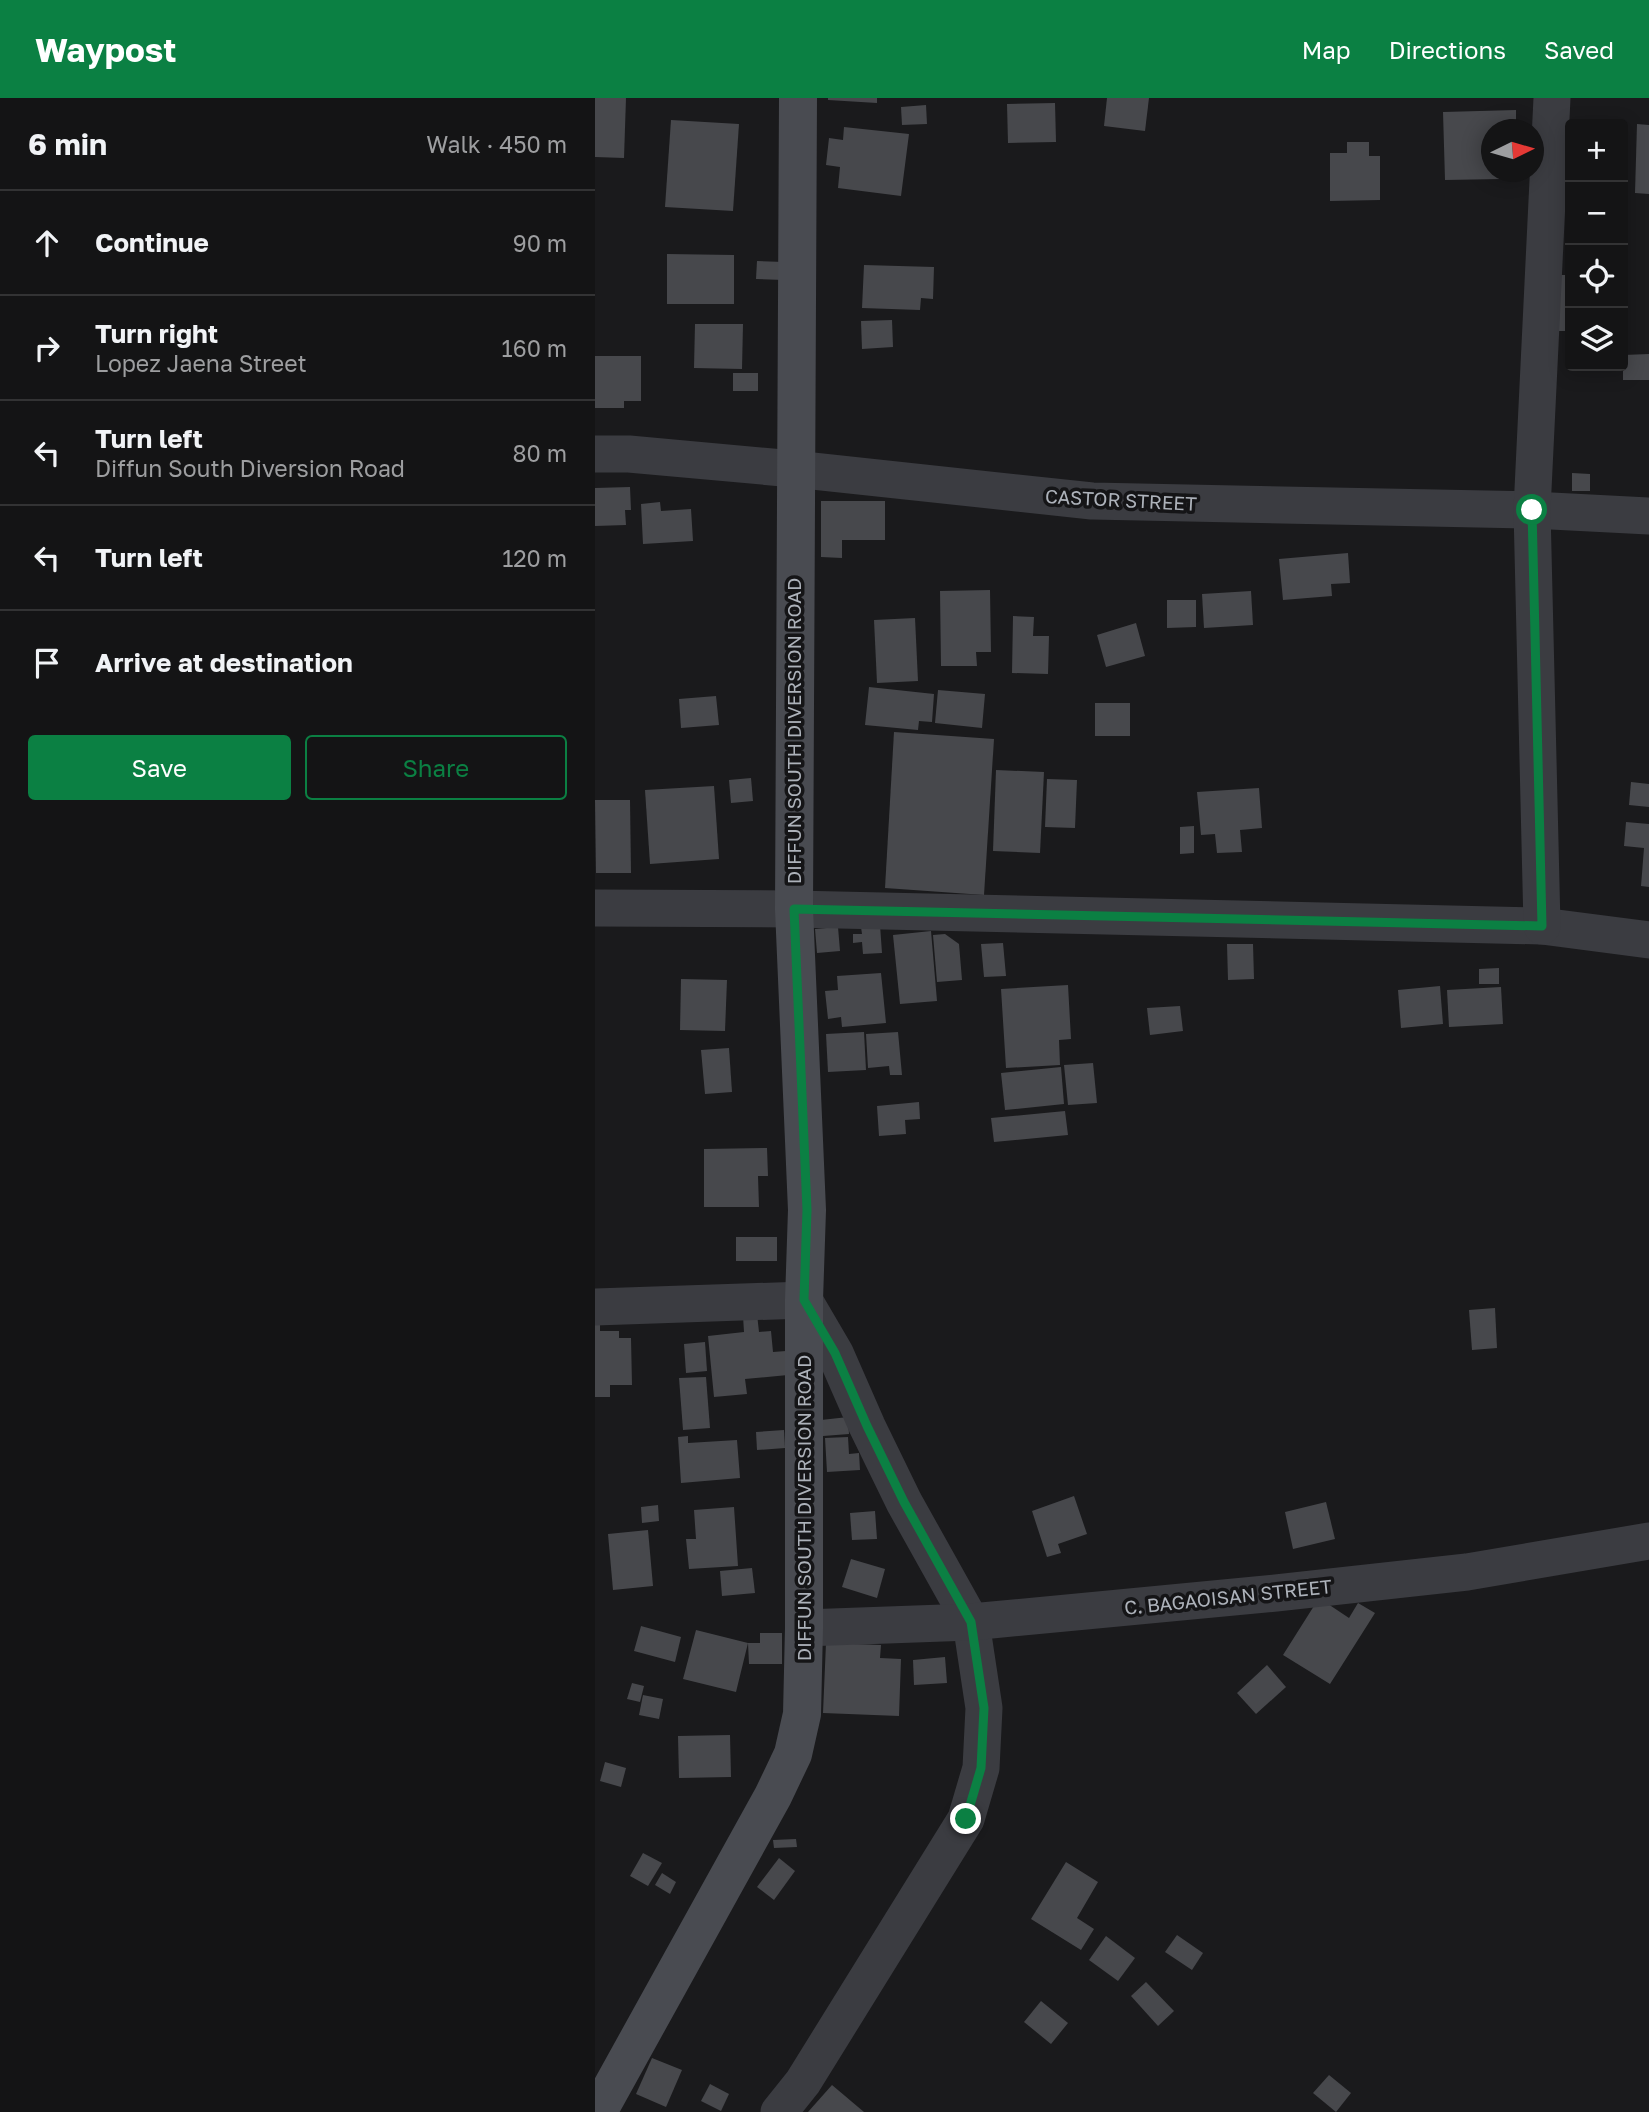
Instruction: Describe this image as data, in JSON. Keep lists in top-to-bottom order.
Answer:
{
  "streets": {
    "street": ["CASTOR STREET", "DIFFUN SOUTH DIVERSION ROAD", "C. BAGAOISAN STREET"]
  },
  "crossings": [
    ["CASTOR STREET", "DIFFUN SOUTH DIVERSION ROAD"],
    ["DIFFUN SOUTH DIVERSION ROAD", "C. BAGAOISAN STREET"]
  ],
  "north": "right",
  "page": {
    "header": "Waypost",
    "nav": ["Map", "Directions", "Saved"],
    "heading": ["6 min", "Walk · 450 m"],
    "map_buttons": ["+", "−"],
    "list": [
      ["Continue", "90 m"],
      ["Turn right", "Lopez Jaena Street", "160 m"],
      ["Turn left", "Diffun South Diversion Road", "80 m"],
      ["Turn left", "120 m"],
      "Arrive at destination"
    ],
    "buttons": ["Save", "Share"]
  }
}
